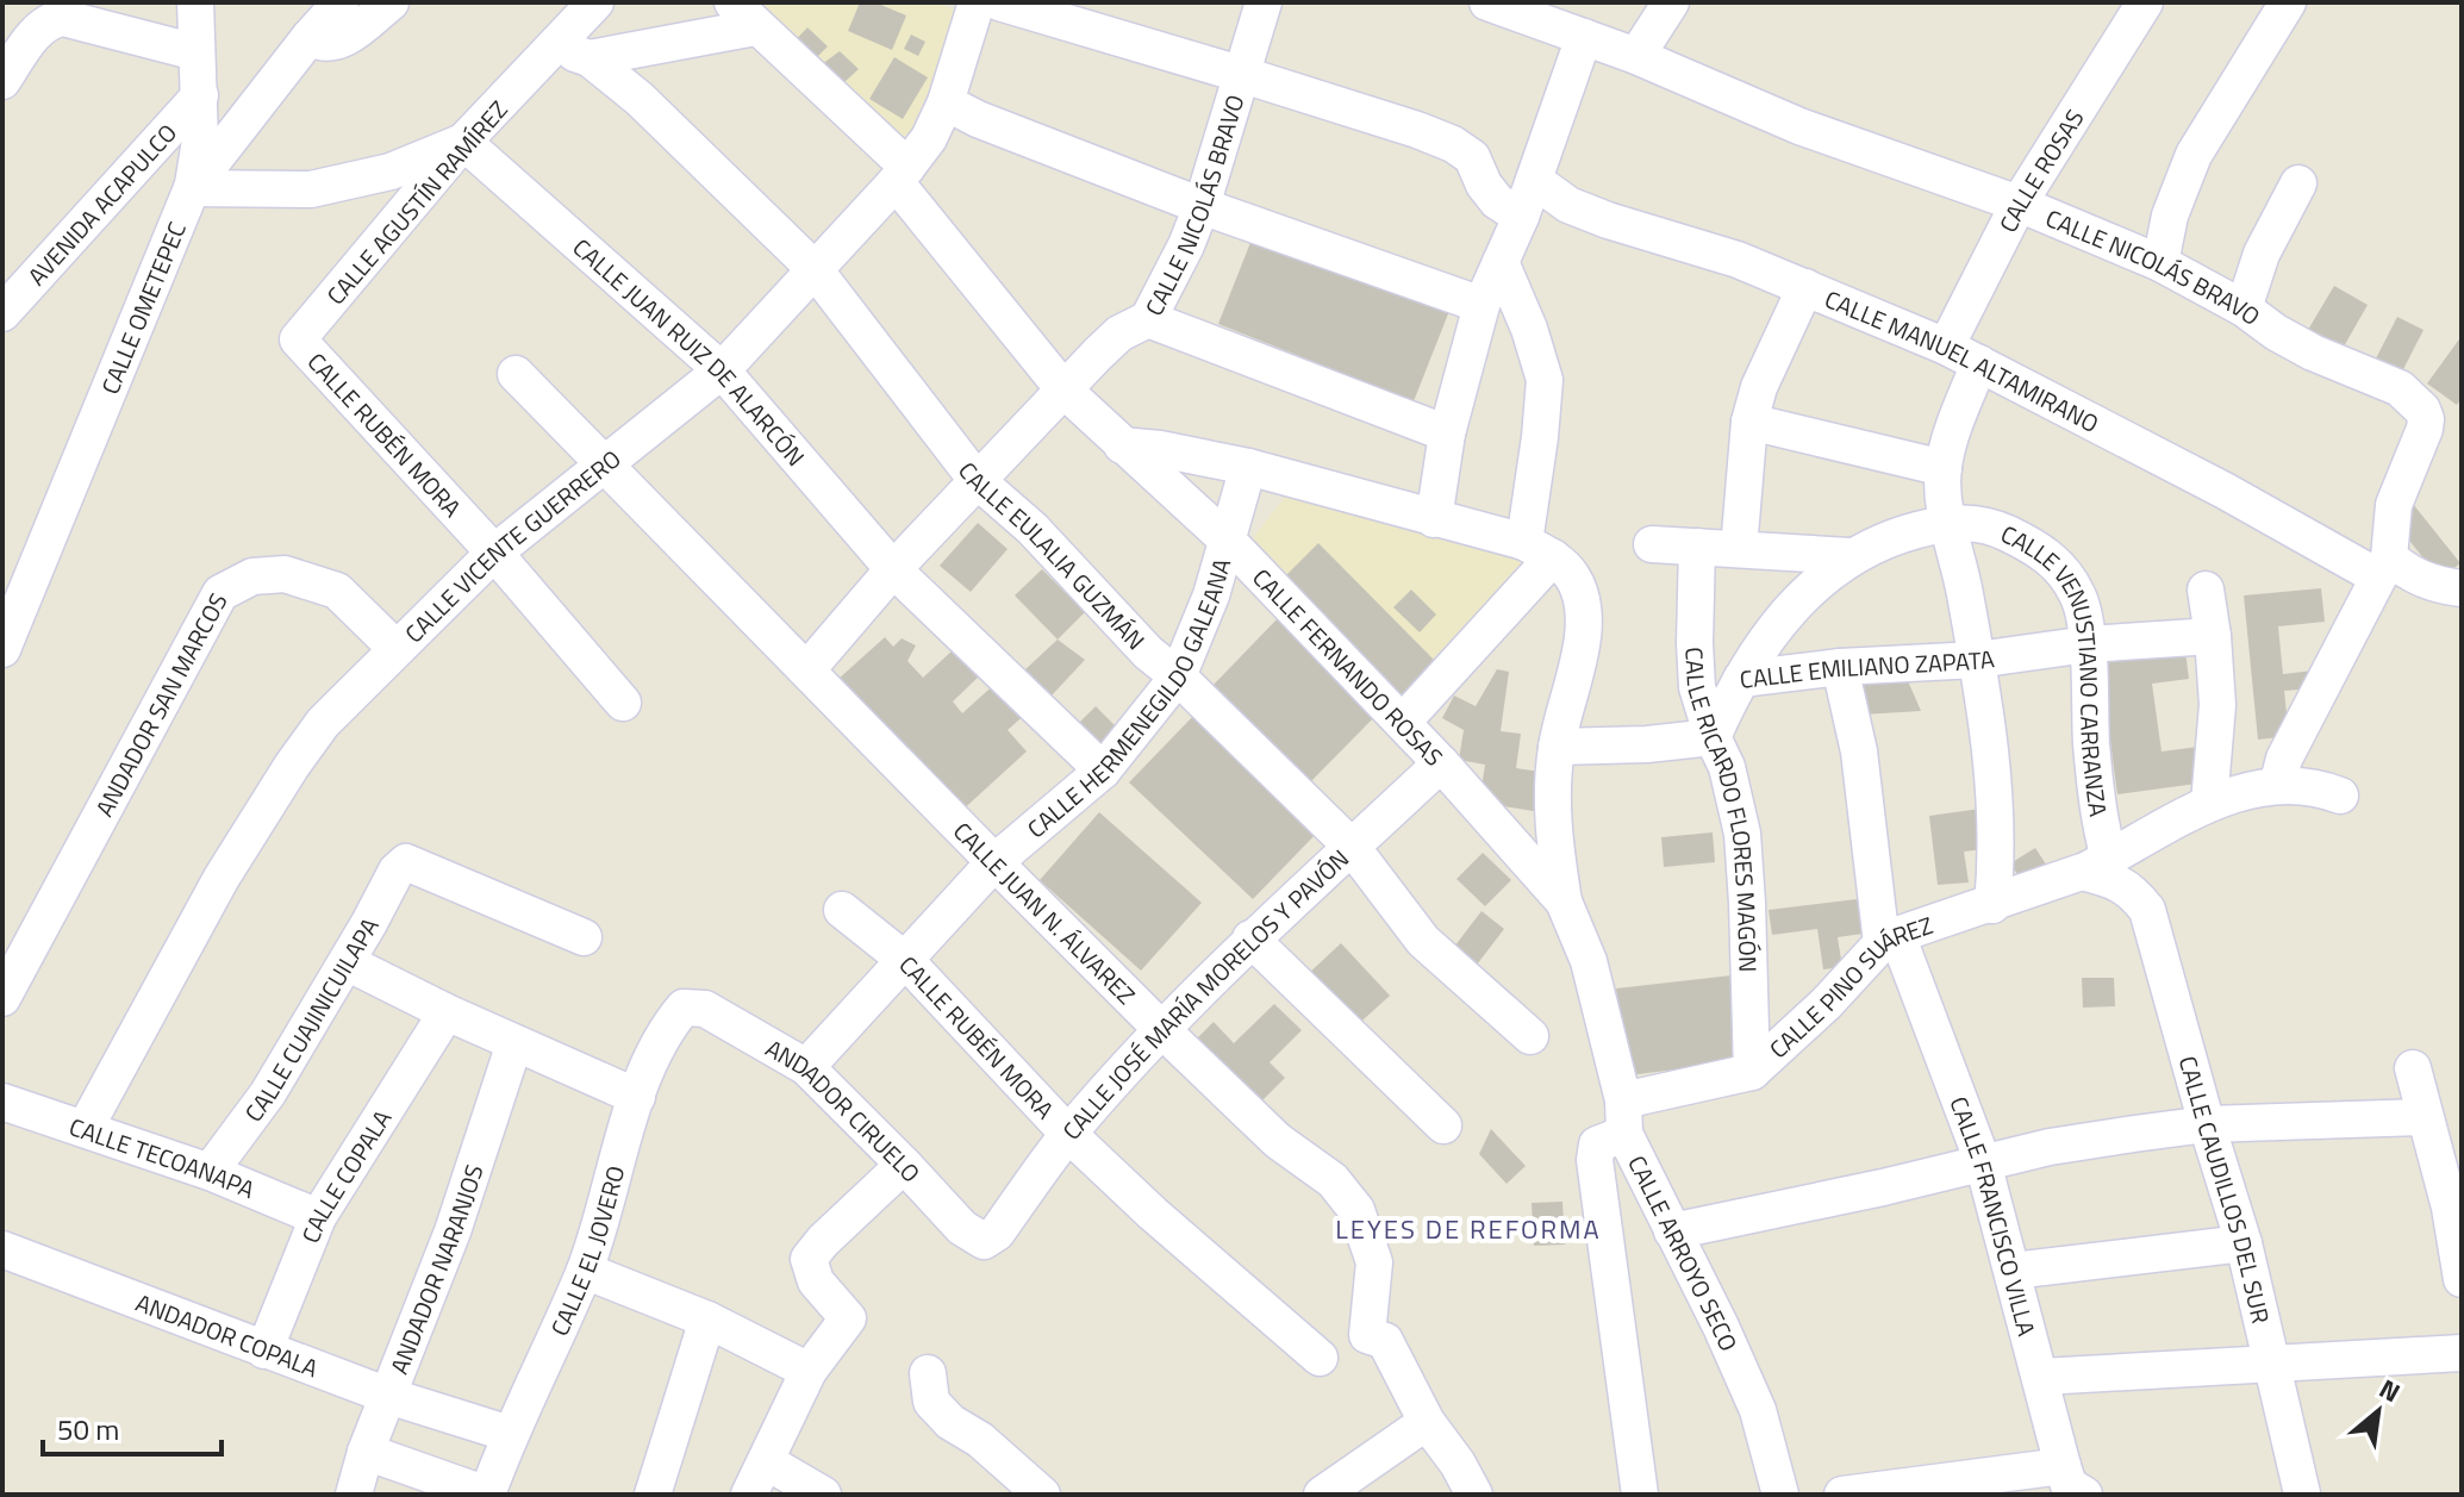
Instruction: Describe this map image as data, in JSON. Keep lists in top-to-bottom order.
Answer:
{
  "streets": {
    "street": [
      "CALLE ROSAS",
      "CALLE AGUSTÍN RAMÍREZ",
      "CALLE NICOLÁS BRAVO",
      "AVENIDA ACAPULCO",
      "CALLE OMETEPEC",
      "CALLE JUAN RUIZ DE ALARCÓN",
      "CALLE MANUEL ALTAMIRANO",
      "CALLE RUBÉN MORA",
      "CALLE VICENTE GUERRERO",
      "CALLE EULALIA GUZMÁN",
      "CALLE FERNANDO ROSAS",
      "CALLE EMILIANO ZAPATA",
      "CALLE VENUSTIANO CARRANZA",
      "CALLE HERMENEGILDO GALEANA",
      "ANDADOR SAN MARCOS",
      "CALLE RICARDO FLORES MAGÓN",
      "CALLE JUAN N. ÁLVAREZ",
      "CALLE PINO SUÁREZ",
      "CALLE JOSÉ MARÍA MORELOS Y PAVÓN",
      "CALLE CUAJINICUILAPA",
      "ANDADOR CIRUELO",
      "CALLE TECOANAPA",
      "CALLE COPALA",
      "CALLE CAUDILLOS DEL SUR",
      "CALLE FRANCISCO VILLA",
      "CALLE EL JOVERO",
      "CALLE ARROYO SECO",
      "ANDADOR NARANJOS",
      "ANDADOR COPALA"
    ]
  },
  "crossings": [
    ["CALLE ROSAS", "CALLE NICOLÁS BRAVO"],
    ["CALLE ROSAS", "CALLE MANUEL ALTAMIRANO"],
    ["CALLE AGUSTÍN RAMÍREZ", "CALLE JUAN RUIZ DE ALARCÓN"],
    ["CALLE AGUSTÍN RAMÍREZ", "CALLE RUBÉN MORA"],
    ["CALLE NICOLÁS BRAVO", "CALLE JUAN RUIZ DE ALARCÓN"],
    ["CALLE NICOLÁS BRAVO", "CALLE MANUEL ALTAMIRANO"],
    ["CALLE NICOLÁS BRAVO", "CALLE EULALIA GUZMÁN"],
    ["CALLE NICOLÁS BRAVO", "CALLE FERNANDO ROSAS"],
    ["CALLE NICOLÁS BRAVO", "CALLE JUAN N. ÁLVAREZ"],
    ["CALLE NICOLÁS BRAVO", "CALLE PINO SUÁREZ"],
    ["CALLE JUAN RUIZ DE ALARCÓN", "CALLE VICENTE GUERRERO"],
    ["CALLE JUAN RUIZ DE ALARCÓN", "CALLE HERMENEGILDO GALEANA"],
    ["CALLE RUBÉN MORA", "CALLE VICENTE GUERRERO"],
    ["CALLE RUBÉN MORA", "CALLE HERMENEGILDO GALEANA"],
    ["CALLE RUBÉN MORA", "CALLE JOSÉ MARÍA MORELOS Y PAVÓN"],
    ["CALLE VICENTE GUERRERO", "CALLE EULALIA GUZMÁN"],
    ["CALLE VICENTE GUERRERO", "CALLE FERNANDO ROSAS"],
    ["CALLE VICENTE GUERRERO", "ANDADOR SAN MARCOS"],
    ["CALLE VICENTE GUERRERO", "CALLE JUAN N. ÁLVAREZ"],
    ["CALLE VICENTE GUERRERO", "CALLE TECOANAPA"],
    ["CALLE EULALIA GUZMÁN", "CALLE HERMENEGILDO GALEANA"],
    ["CALLE EULALIA GUZMÁN", "CALLE JOSÉ MARÍA MORELOS Y PAVÓN"],
    ["CALLE FERNANDO ROSAS", "CALLE HERMENEGILDO GALEANA"],
    ["CALLE FERNANDO ROSAS", "CALLE JOSÉ MARÍA MORELOS Y PAVÓN"],
    ["CALLE FERNANDO ROSAS", "CALLE ARROYO SECO"],
    ["CALLE EMILIANO ZAPATA", "CALLE VENUSTIANO CARRANZA"],
    ["CALLE EMILIANO ZAPATA", "CALLE RICARDO FLORES MAGÓN"],
    ["CALLE EMILIANO ZAPATA", "CALLE FRANCISCO VILLA"],
    ["CALLE VENUSTIANO CARRANZA", "CALLE PINO SUÁREZ"],
    ["CALLE VENUSTIANO CARRANZA", "CALLE CAUDILLOS DEL SUR"],
    ["CALLE HERMENEGILDO GALEANA", "CALLE JUAN N. ÁLVAREZ"],
    ["CALLE HERMENEGILDO GALEANA", "ANDADOR CIRUELO"],
    ["CALLE RICARDO FLORES MAGÓN", "CALLE PINO SUÁREZ"],
    ["CALLE JUAN N. ÁLVAREZ", "CALLE JOSÉ MARÍA MORELOS Y PAVÓN"],
    ["CALLE PINO SUÁREZ", "CALLE CAUDILLOS DEL SUR"],
    ["CALLE PINO SUÁREZ", "CALLE FRANCISCO VILLA"],
    ["CALLE PINO SUÁREZ", "CALLE ARROYO SECO"],
    ["CALLE JOSÉ MARÍA MORELOS Y PAVÓN", "ANDADOR CIRUELO"],
    ["CALLE CUAJINICUILAPA", "CALLE TECOANAPA"],
    ["ANDADOR CIRUELO", "CALLE EL JOVERO"],
    ["CALLE TECOANAPA", "CALLE COPALA"],
    ["CALLE COPALA", "ANDADOR COPALA"],
    ["CALLE EL JOVERO", "ANDADOR COPALA"],
    ["ANDADOR NARANJOS", "ANDADOR COPALA"]
  ],
  "districts": ["LEYES DE REFORMA"],
  "scale_bar": "50 m",
  "north": "top right"
}
